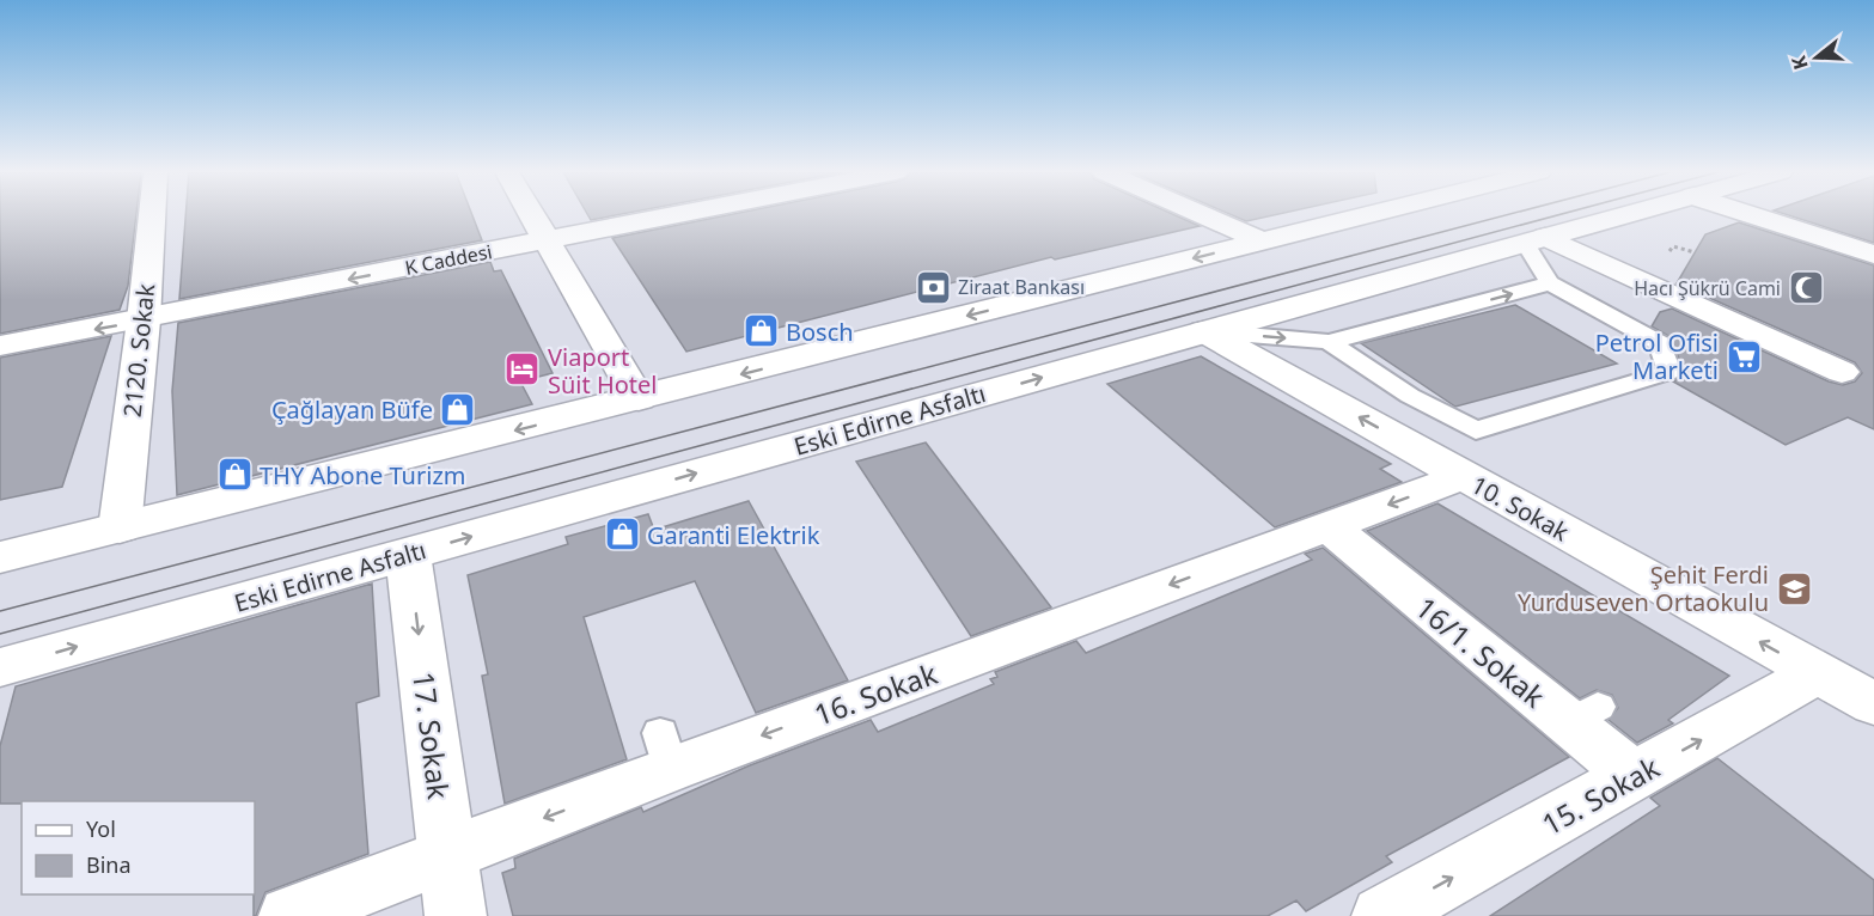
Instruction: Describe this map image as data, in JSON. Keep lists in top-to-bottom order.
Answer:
{
  "streets": {
    "street": [
      "K Caddesi",
      "2120. Sokak",
      "Eski Edirne Asfaltı",
      "10. Sokak",
      "16/1. Sokak",
      "16. Sokak",
      "17. Sokak",
      "15. Sokak"
    ]
  },
  "crossings": [
    ["K Caddesi", "2120. Sokak"],
    ["Eski Edirne Asfaltı", "10. Sokak"],
    ["Eski Edirne Asfaltı", "17. Sokak"],
    ["10. Sokak", "16. Sokak"],
    ["10. Sokak", "15. Sokak"],
    ["16/1. Sokak", "16. Sokak"],
    ["16/1. Sokak", "15. Sokak"],
    ["16. Sokak", "17. Sokak"]
  ],
  "one_way": ["17. Sokak", "15. Sokak"],
  "places": {
    "bank": ["Ziraat Bankası"],
    "mosque": ["Hacı Şükrü Cami"],
    "shop": [
      "Bosch",
      "Çağlayan Büfe",
      "THY Abone Turizm",
      "Garanti Elektrik"
    ],
    "supermarket": ["Petrol Ofisi Marketi"],
    "hotel": ["Viaport Süit Hotel"],
    "school or university": ["Şehit Ferdi Yurduseven Ortaokulu"]
  },
  "legend": ["Yol", "Bina"],
  "north": "left"
}
